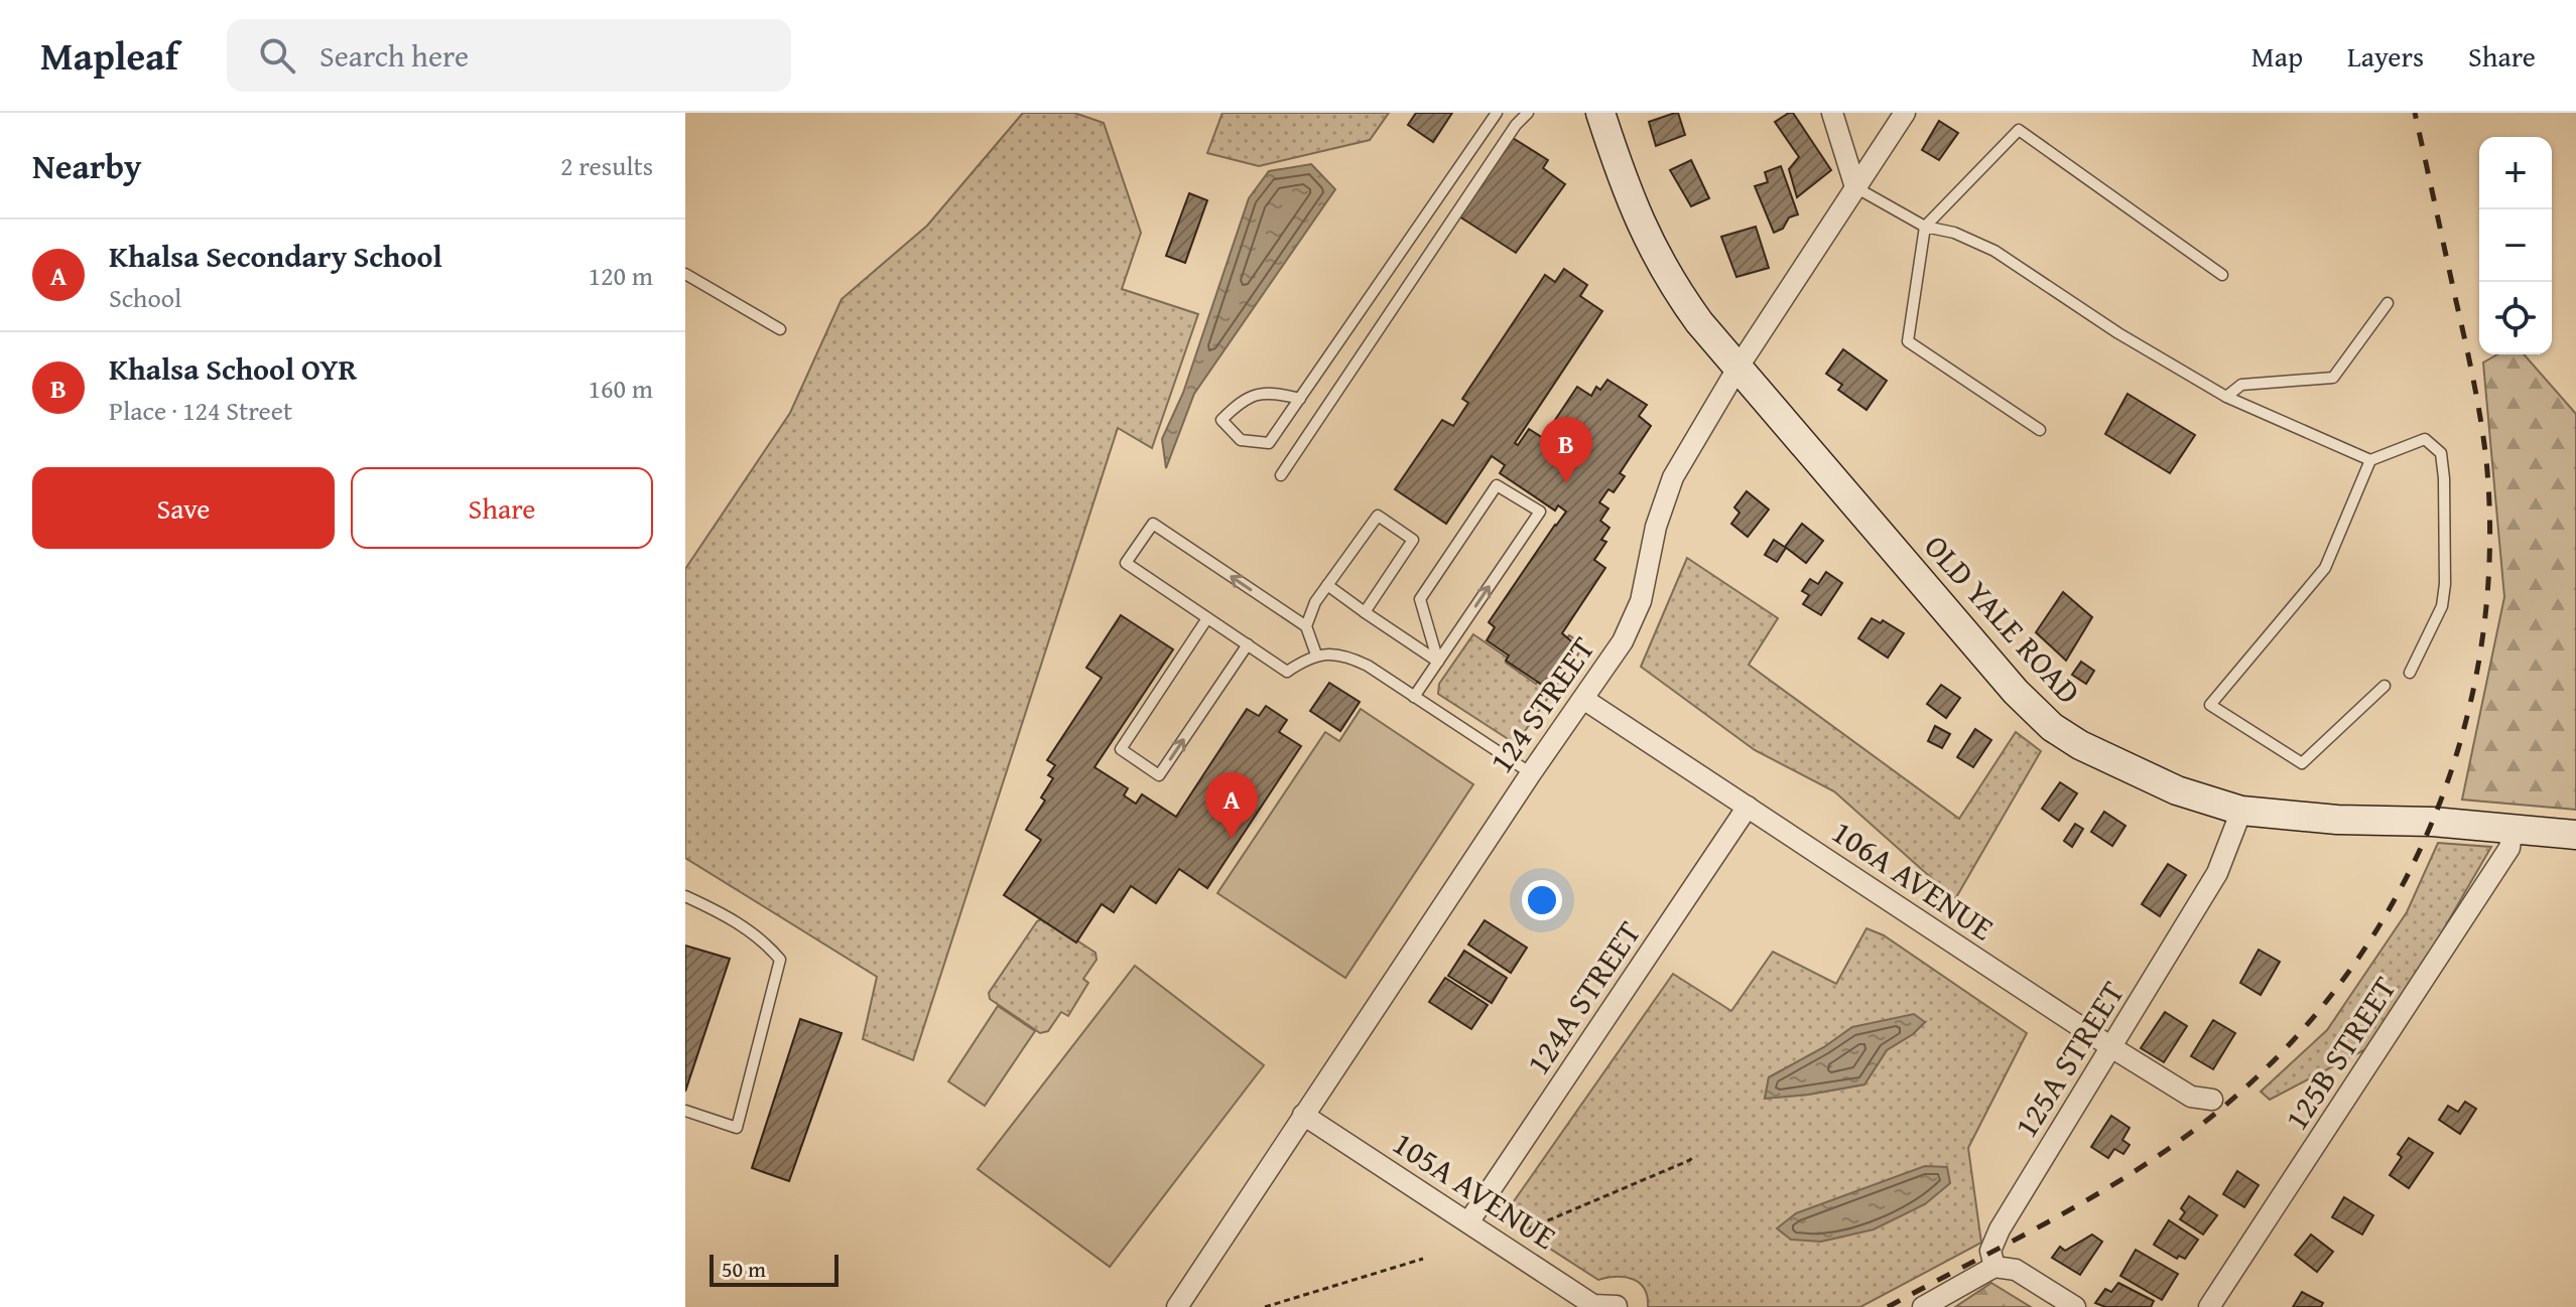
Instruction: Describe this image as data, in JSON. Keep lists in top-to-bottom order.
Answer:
{
  "streets": {
    "main road": ["OLD YALE ROAD"],
    "street": [
      "124 STREET",
      "106A AVENUE",
      "124A STREET",
      "125B STREET",
      "125A STREET",
      "105A AVENUE"
    ]
  },
  "crossings": [
    ["OLD YALE ROAD", "124 STREET"],
    ["OLD YALE ROAD", "125B STREET"],
    ["OLD YALE ROAD", "125A STREET"],
    ["124 STREET", "106A AVENUE"],
    ["124 STREET", "105A AVENUE"],
    ["106A AVENUE", "124A STREET"],
    ["106A AVENUE", "125A STREET"],
    ["124A STREET", "105A AVENUE"]
  ],
  "scale_bar": "50 m",
  "page": {
    "header": "Mapleaf",
    "search": "Search here",
    "nav": ["Map", "Layers", "Share"],
    "heading": ["Nearby", "2 results"],
    "map_buttons": ["+", "−"],
    "list": [
      {
        "mark": "A",
        "name": "Khalsa Secondary School",
        "note": "School",
        "value": "120 m"
      },
      {
        "mark": "B",
        "name": "Khalsa School OYR",
        "note": "Place · 124 Street",
        "value": "160 m"
      }
    ],
    "pins": ["B", "A"],
    "buttons": ["Save", "Share"],
    "scale": "50 m"
  }
}
